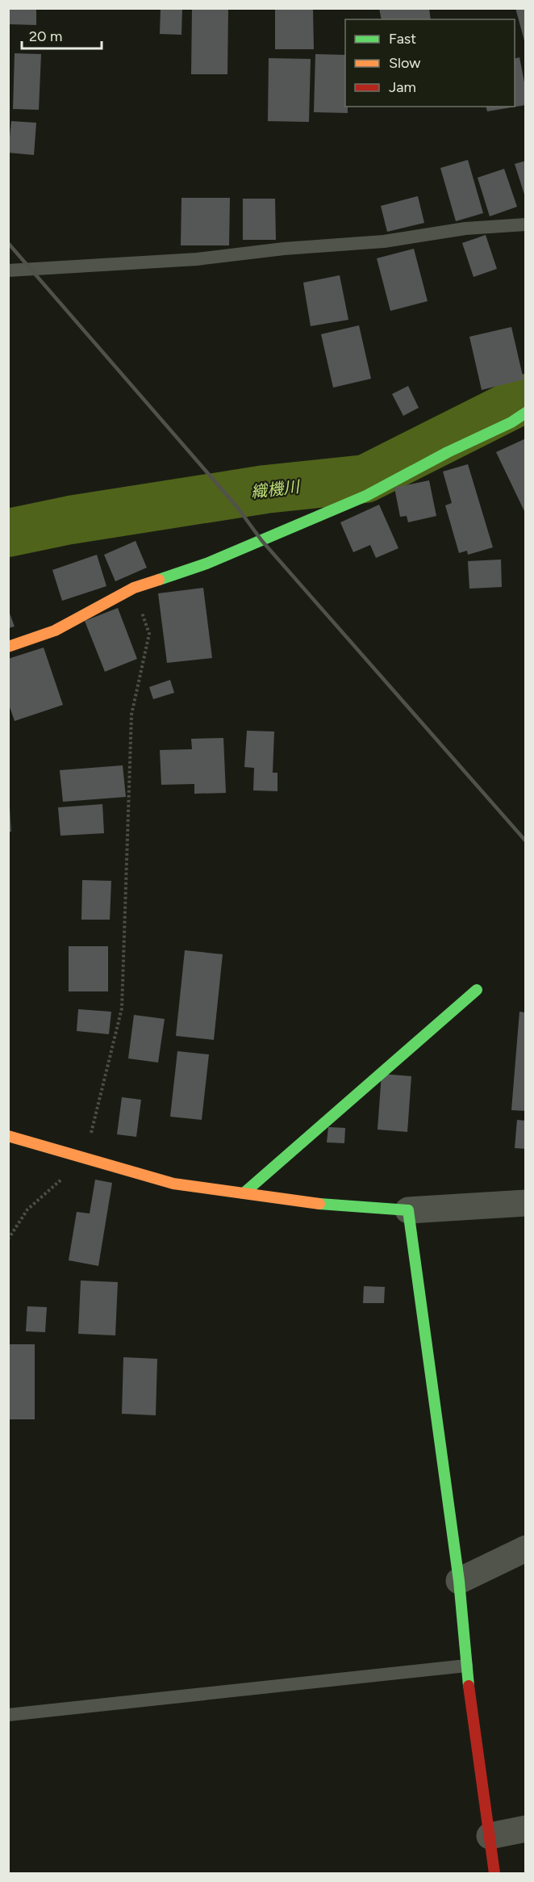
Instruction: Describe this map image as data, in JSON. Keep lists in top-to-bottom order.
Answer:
{
  "water": ["織機川"],
  "legend": ["Fast", "Slow", "Jam"],
  "scale_bar": "20 m"
}
